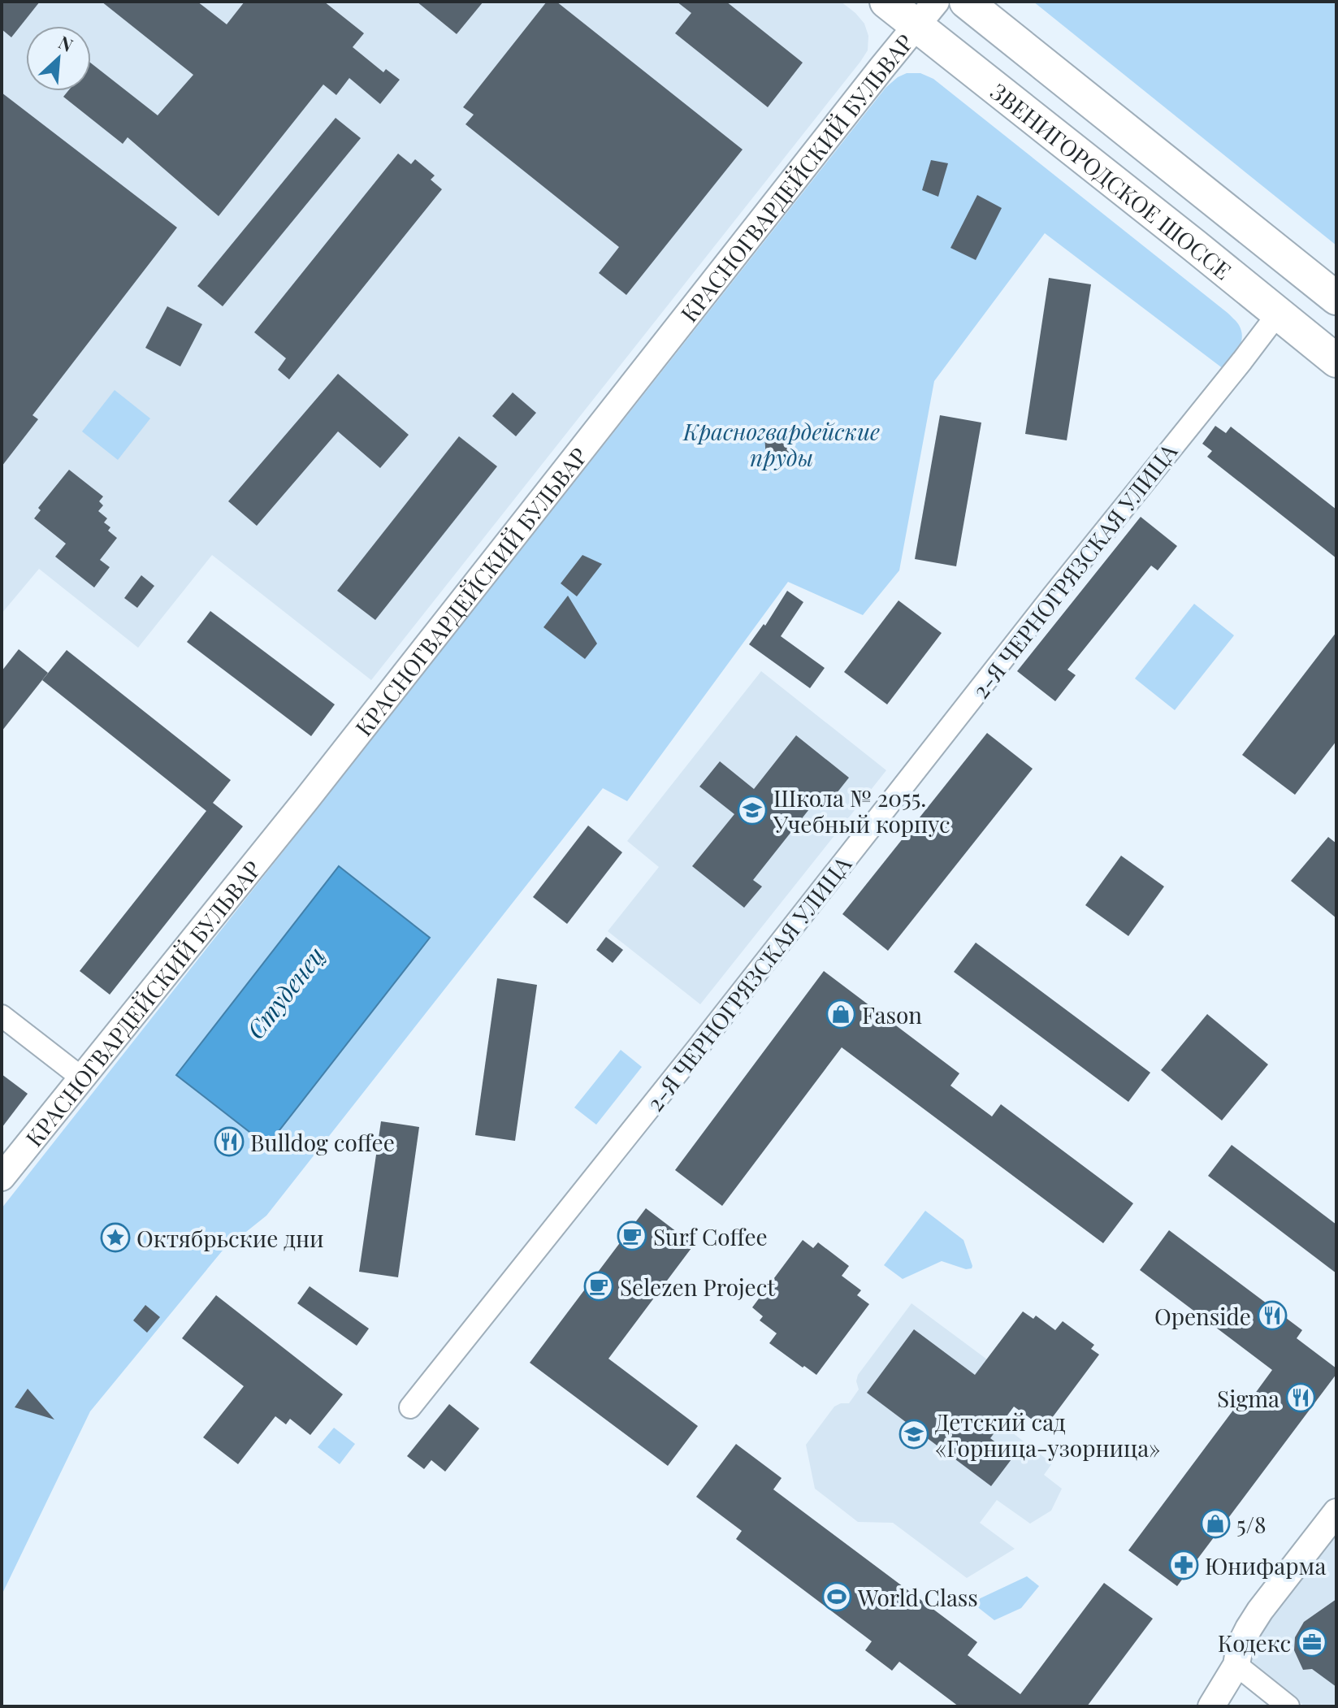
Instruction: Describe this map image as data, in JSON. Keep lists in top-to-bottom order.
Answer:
{
  "streets": {
    "main road": ["ЗВЕНИГОРОДСКОЕ ШОССЕ"],
    "street": ["КРАСНОГВАРДЕЙСКИЙ БУЛЬВАР", "2-Я ЧЕРНОГРЯЗСКАЯ УЛИЦА"]
  },
  "crossings": [
    ["КРАСНОГВАРДЕЙСКИЙ БУЛЬВАР", "ЗВЕНИГОРОДСКОЕ ШОССЕ"],
    ["ЗВЕНИГОРОДСКОЕ ШОССЕ", "2-Я ЧЕРНОГРЯЗСКАЯ УЛИЦА"]
  ],
  "water": ["Студенец"],
  "parks": ["Красногвардейские пруды"],
  "places": {
    "school or university": ["Школа № 2055. Учебный корпус", "Детский сад «Горница-узорница»"],
    "shop": ["Fason", "5/8"],
    "restaurant": ["Bulldog coffee", "Openside", "Sigma"],
    "cafe": ["Surf Coffee", "Selezen Project"],
    "place": ["Октябрьские дни"],
    "pharmacy": ["Юнифарма"],
    "sports": ["World Class"],
    "office": ["Кодекс"]
  },
  "north": "top right"
}
